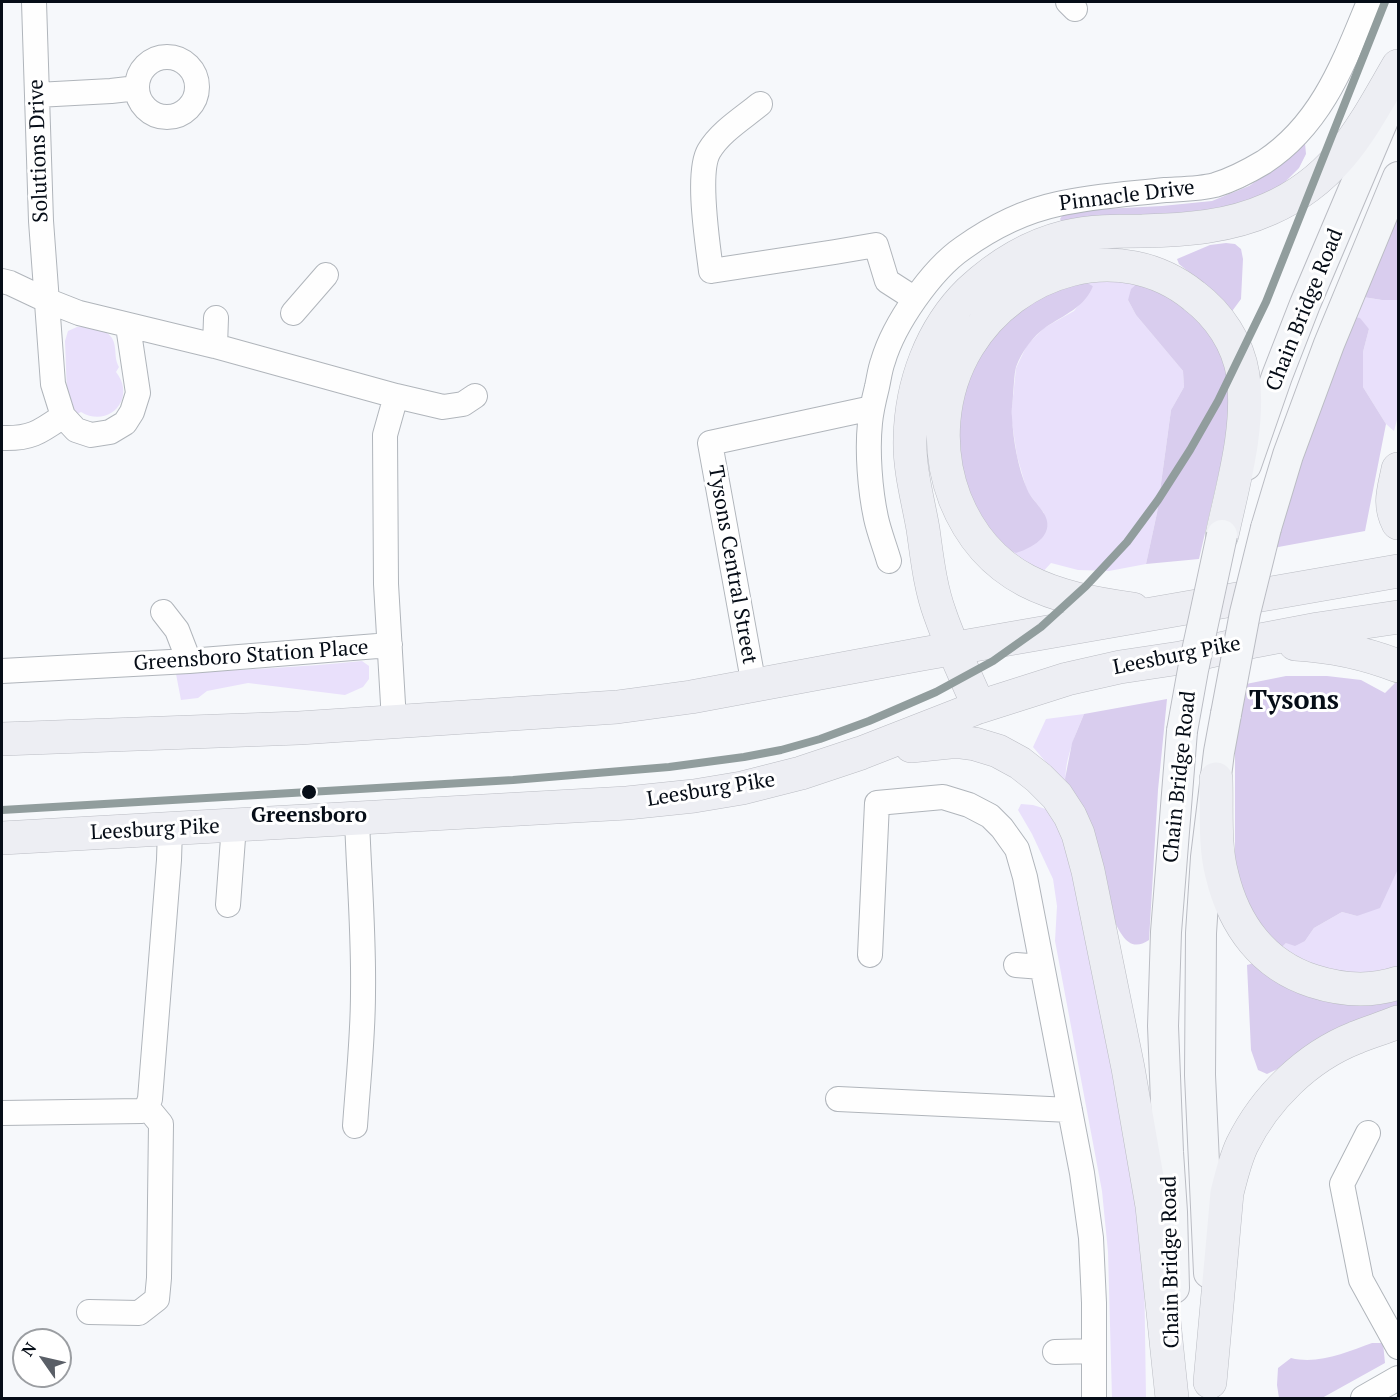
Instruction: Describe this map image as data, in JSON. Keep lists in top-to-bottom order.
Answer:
{
  "streets": {
    "highway": ["Leesburg Pike"],
    "main road": ["Chain Bridge Road"],
    "street": [
      "Solutions Drive",
      "Pinnacle Drive",
      "Tysons Central Street",
      "Greensboro Station Place"
    ]
  },
  "crossings": [
    ["Pinnacle Drive", "Tysons Central Street"]
  ],
  "districts": ["Tysons"],
  "places": ["Greensboro"],
  "north": "top left"
}
